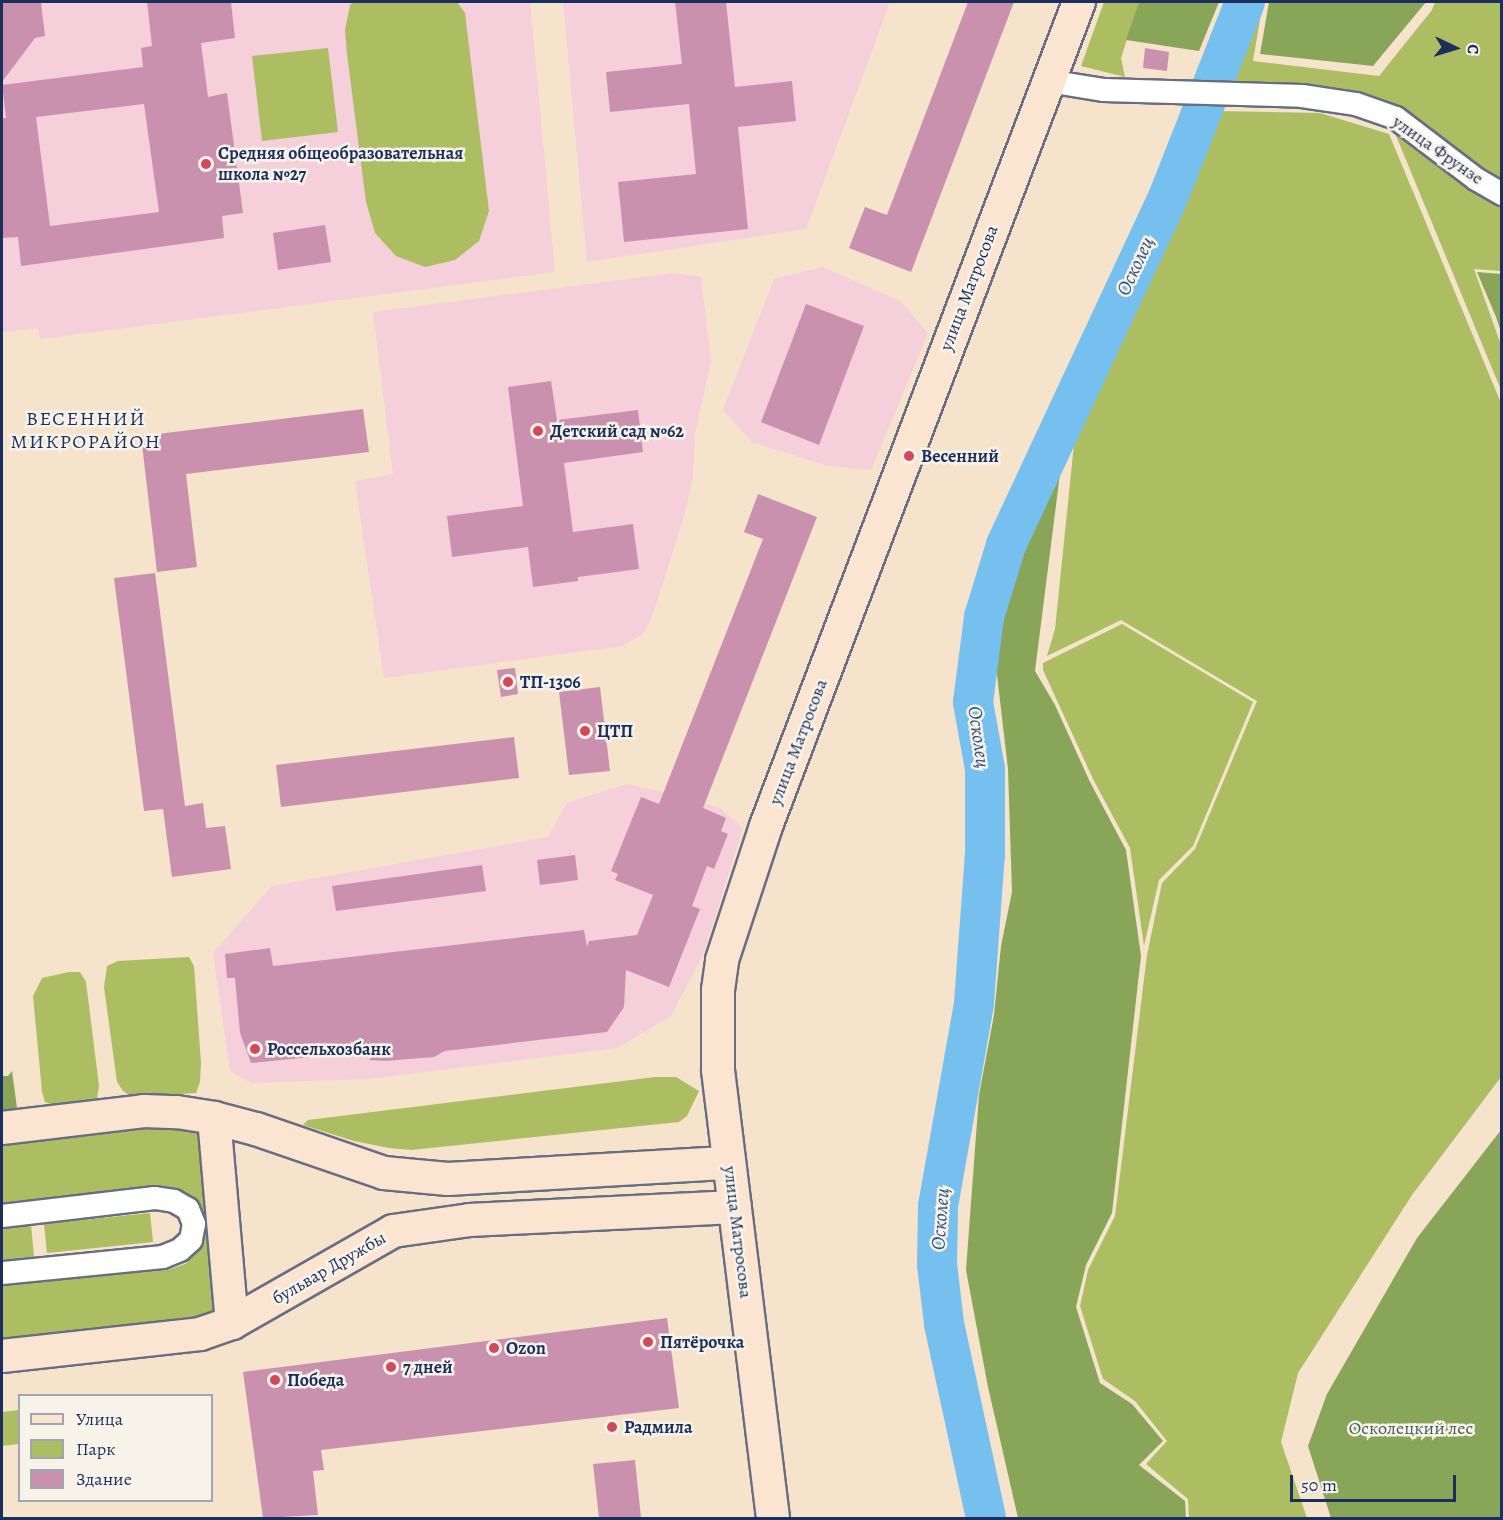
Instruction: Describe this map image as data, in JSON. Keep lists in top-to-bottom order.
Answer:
{
  "streets": {
    "main road": ["улица Матросова", "бульвар Дружбы"],
    "street": ["улица Фрунзе"]
  },
  "crossings": [
    ["улица Фрунзе", "улица Матросова"],
    ["улица Матросова", "бульвар Дружбы"]
  ],
  "districts": ["ВЕСЕННИЙ МИКРОРАЙОН"],
  "water": ["Осколец"],
  "parks": ["Осколецкий лес"],
  "places": [
    "Средняя общеобразовательная школа №27",
    "Детский сад №62",
    "Весенний",
    "ТП-1306",
    "ЦТП",
    "Россельхозбанк",
    "Пятёрочка",
    "Ozon",
    "7 дней",
    "Победа",
    "Радмила"
  ],
  "legend": ["Улица", "Парк", "Здание"],
  "scale_bar": "50 m",
  "north": "right"
}
